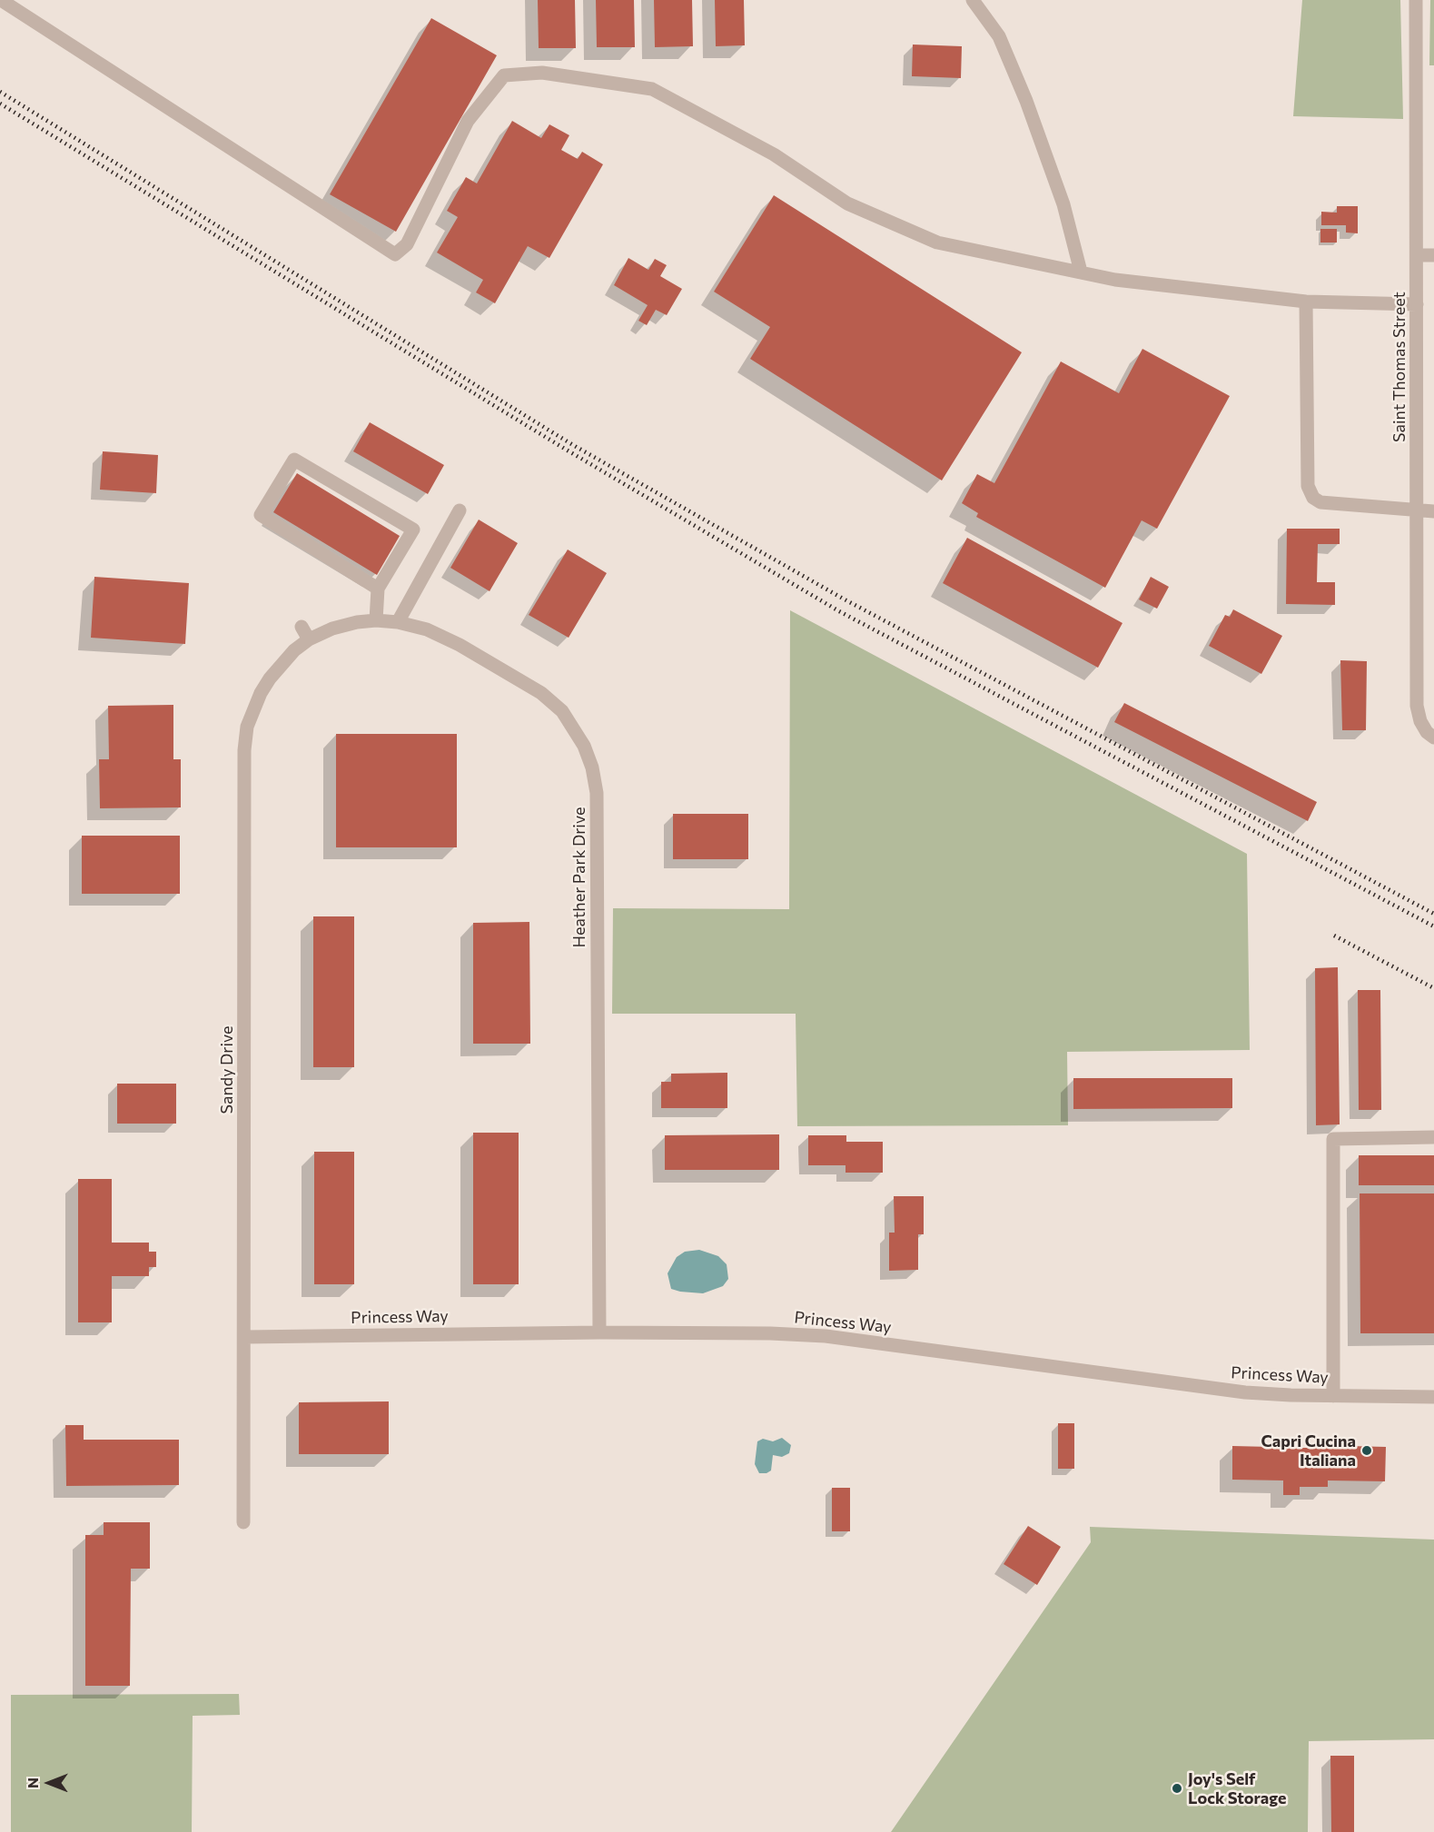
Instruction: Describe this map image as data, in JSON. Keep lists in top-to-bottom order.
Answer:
{
  "streets": {
    "street": [
      "Saint Thomas Street",
      "Heather Park Drive",
      "Sandy Drive",
      "Princess Way"
    ]
  },
  "crossings": [
    ["Heather Park Drive", "Sandy Drive"],
    ["Heather Park Drive", "Princess Way"],
    ["Sandy Drive", "Princess Way"]
  ],
  "places": ["Capri Cucina Italiana", "Joy's Self Lock Storage"],
  "north": "left"
}
